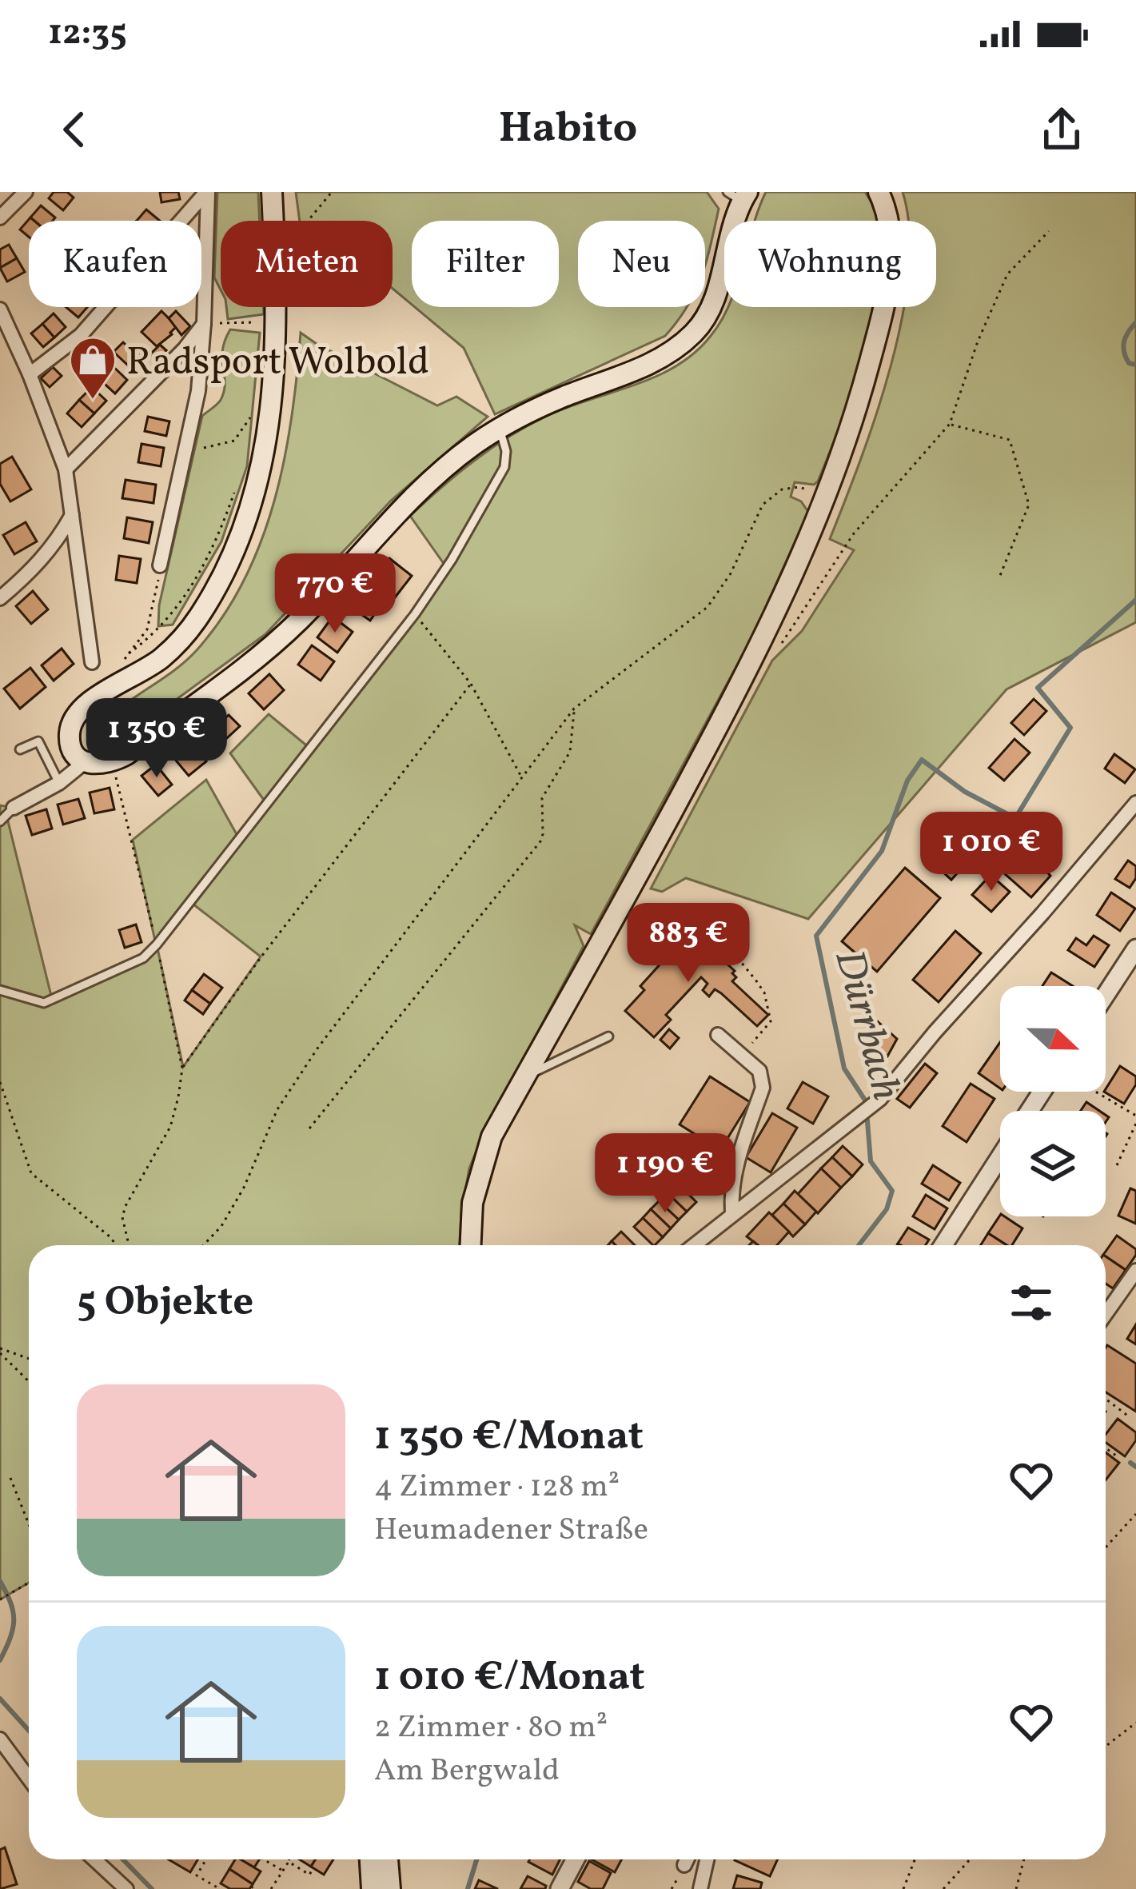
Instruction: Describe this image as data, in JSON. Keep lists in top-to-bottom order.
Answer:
{
  "water": ["Dürrbach"],
  "places": {
    "shop": ["Radsport Wolbold"]
  },
  "north": "right",
  "page": {
    "status": "12:35",
    "header": "Habito",
    "chip": [
      "Kaufen",
      "Mieten",
      "Filter",
      "Neu",
      "Wohnung"
    ],
    "price": [
      "770 €",
      "1 350 €",
      "1 010 €",
      "883 €",
      "1 190 €"
    ],
    "heading": "5 Objekte",
    "list": [
      {
        "name": "1 350 €/Monat",
        "note": "4 Zimmer · 128 m² · Heumadener Straße"
      },
      {
        "name": "1 010 €/Monat",
        "note": "2 Zimmer · 80 m² · Am Bergwald"
      }
    ]
  }
}
